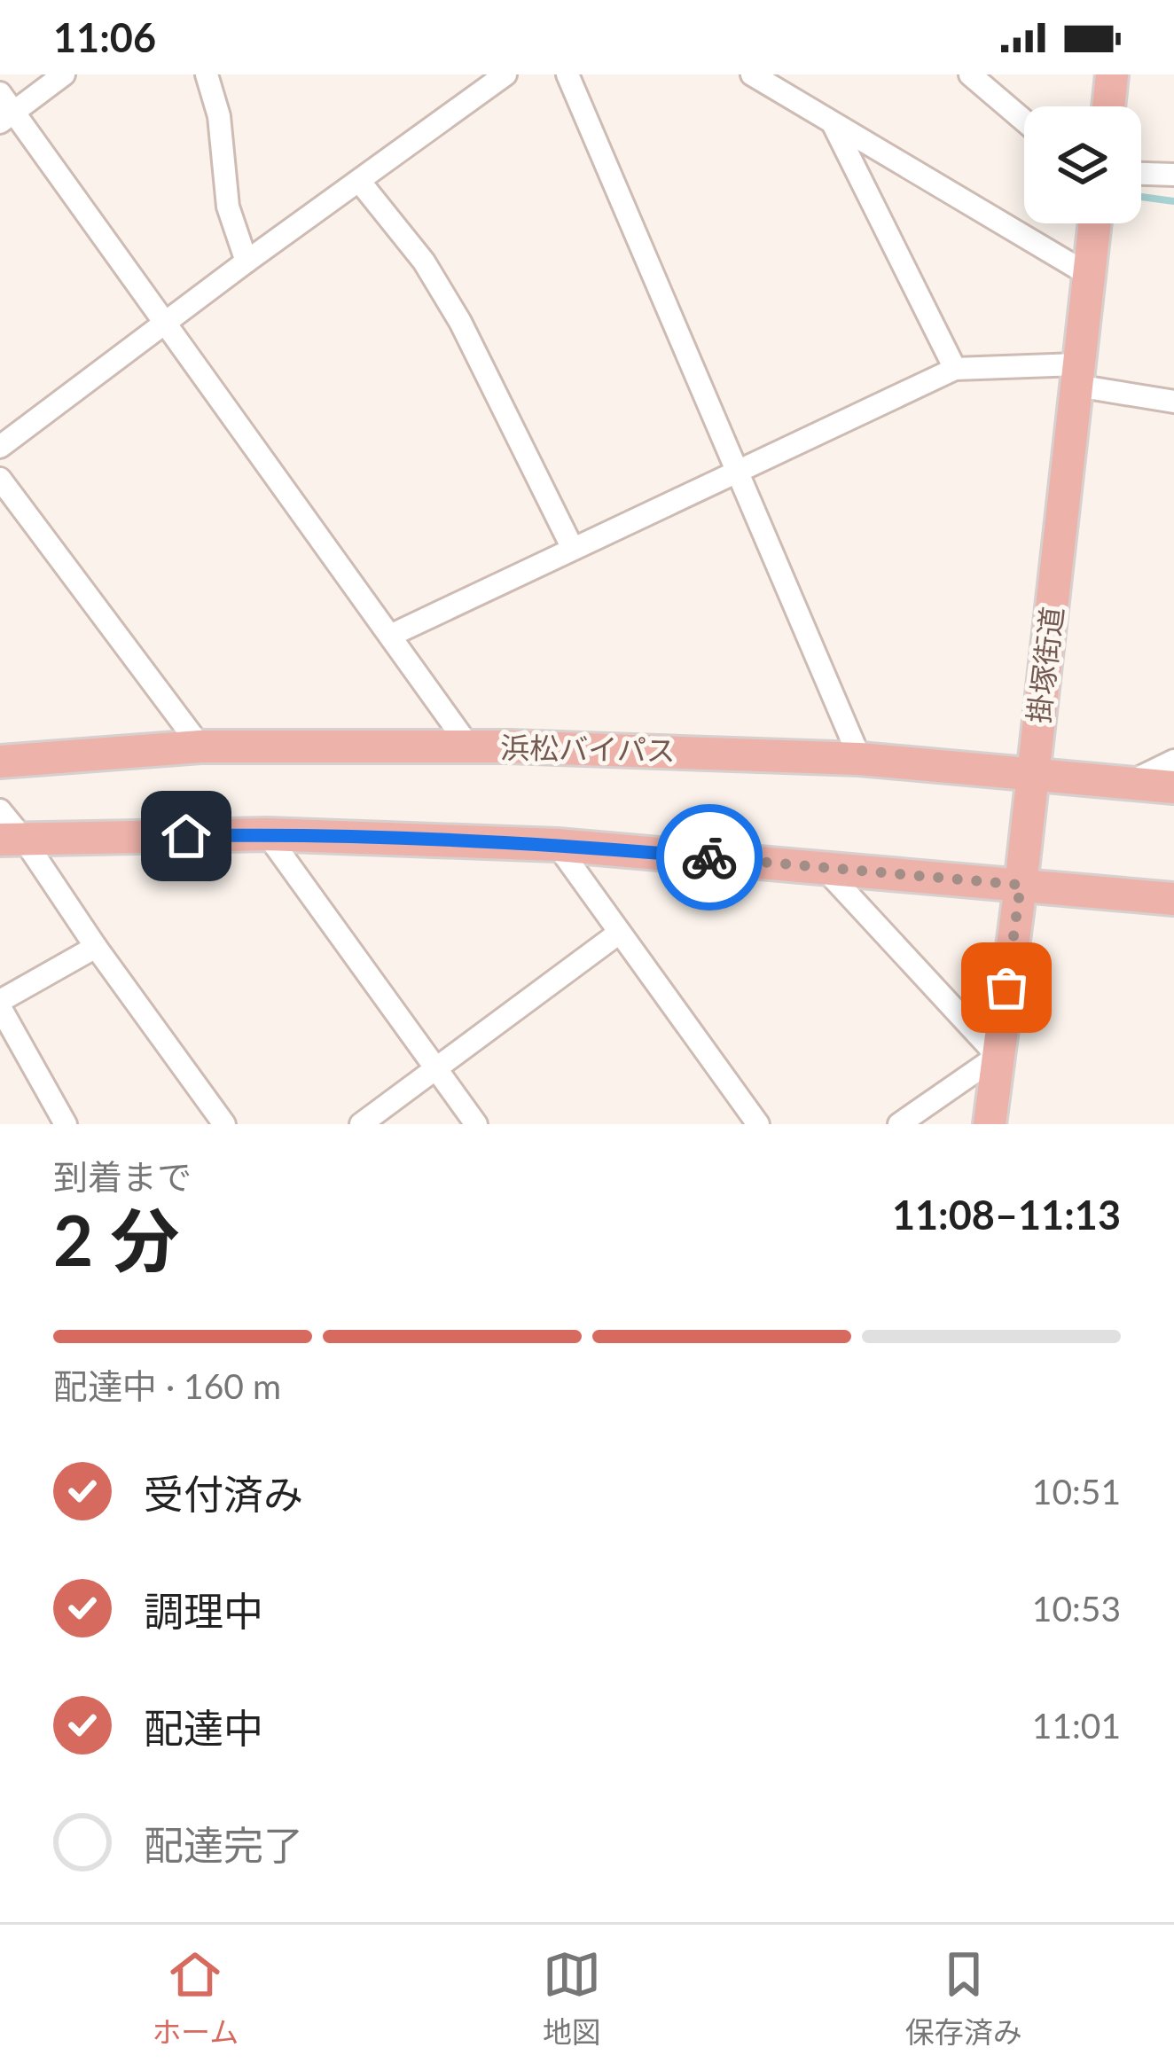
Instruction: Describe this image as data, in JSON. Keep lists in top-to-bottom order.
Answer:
{
  "streets": {
    "highway": ["掛塚街道", "浜松バイパス"]
  },
  "crossings": [
    ["掛塚街道", "浜松バイパス"]
  ],
  "page": {
    "status": "11:06",
    "heading": ["2 分", "到着まで", "11:08–11:13"],
    "bar": "配達中 · 160 m",
    "list": [
      ["受付済み", "10:51"],
      ["調理中", "10:53"],
      ["配達中", "11:01"],
      "配達完了"
    ],
    "tabs": ["ホーム", "地図", "保存済み"]
  }
}
